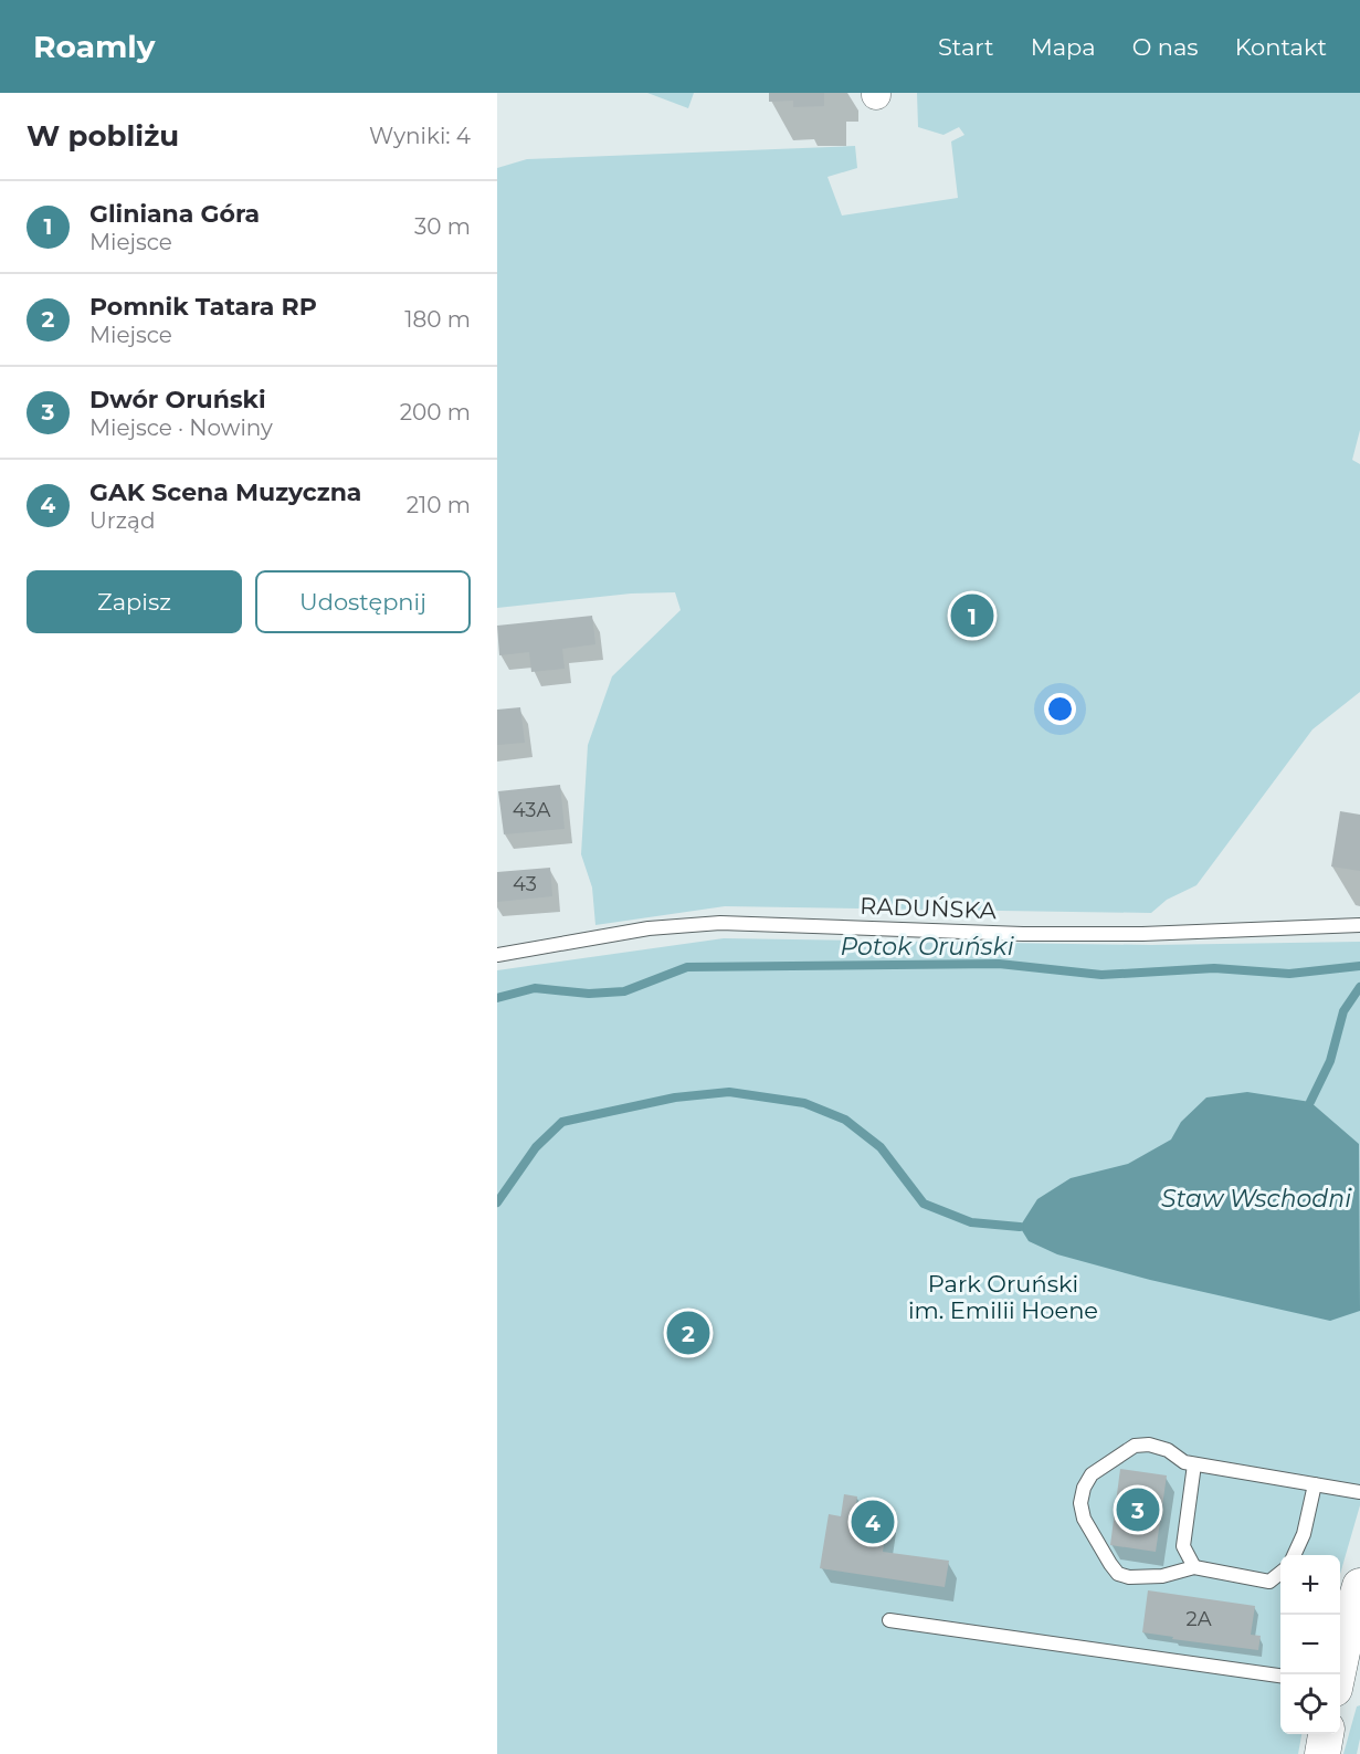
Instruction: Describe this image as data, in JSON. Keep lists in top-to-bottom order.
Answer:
{
  "streets": {
    "lane": ["RADUŃSKA"]
  },
  "water": ["Potok Oruński", "Staw Wschodni"],
  "parks": ["Park Oruński im. Emilii Hoene"],
  "house_numbers": ["43A", "43", "2A"],
  "page": {
    "header": "Roamly",
    "nav": [
      "Start",
      "Mapa",
      "O nas",
      "Kontakt"
    ],
    "heading": ["W pobliżu", "Wyniki: 4"],
    "list": [
      {
        "mark": "1",
        "name": "Gliniana Góra",
        "note": "Miejsce",
        "value": "30 m"
      },
      {
        "mark": "2",
        "name": "Pomnik Tatara RP",
        "note": "Miejsce",
        "value": "180 m"
      },
      {
        "mark": "3",
        "name": "Dwór Oruński",
        "note": "Miejsce · Nowiny",
        "value": "200 m"
      },
      {
        "mark": "4",
        "name": "GAK Scena Muzyczna",
        "note": "Urząd",
        "value": "210 m"
      }
    ],
    "buttons": ["Zapisz", "Udostępnij"],
    "pins": [
      "1",
      "2",
      "3",
      "4"
    ],
    "map_buttons": ["+", "−"]
  }
}
